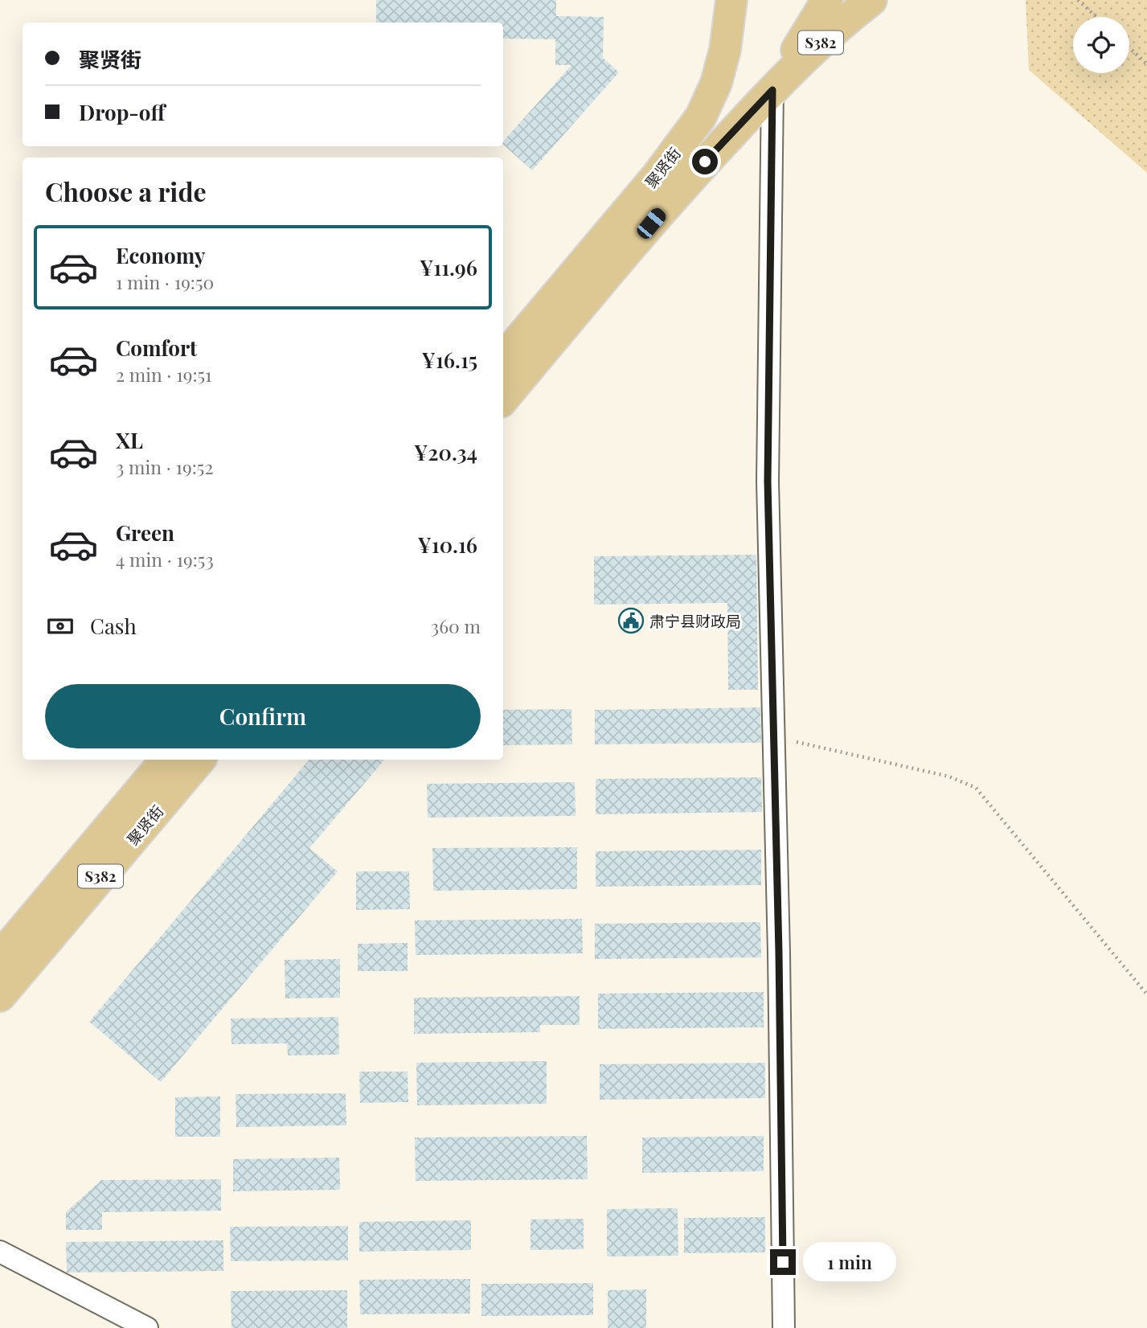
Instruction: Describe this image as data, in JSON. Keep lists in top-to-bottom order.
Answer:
{
  "streets": {
    "main road": ["S382", "聚贤街"]
  },
  "crossings": [
    ["S382", "聚贤街"]
  ],
  "places": {
    "public building": ["肃宁县财政局"]
  },
  "page": {
    "banner": ["聚贤街", "Drop-off"],
    "heading": "Choose a ride",
    "list": [
      {
        "name": "Economy",
        "note": "1 min · 19:50",
        "value": "¥11.96"
      },
      {
        "name": "Comfort",
        "note": "2 min · 19:51",
        "value": "¥16.15"
      },
      {
        "name": "XL",
        "note": "3 min · 19:52",
        "value": "¥20.34"
      },
      {
        "name": "Green",
        "note": "4 min · 19:53",
        "value": "¥10.16"
      }
    ],
    "pay": ["Cash", "360 m"],
    "buttons": "Confirm",
    "bubble": "1 min"
  }
}
